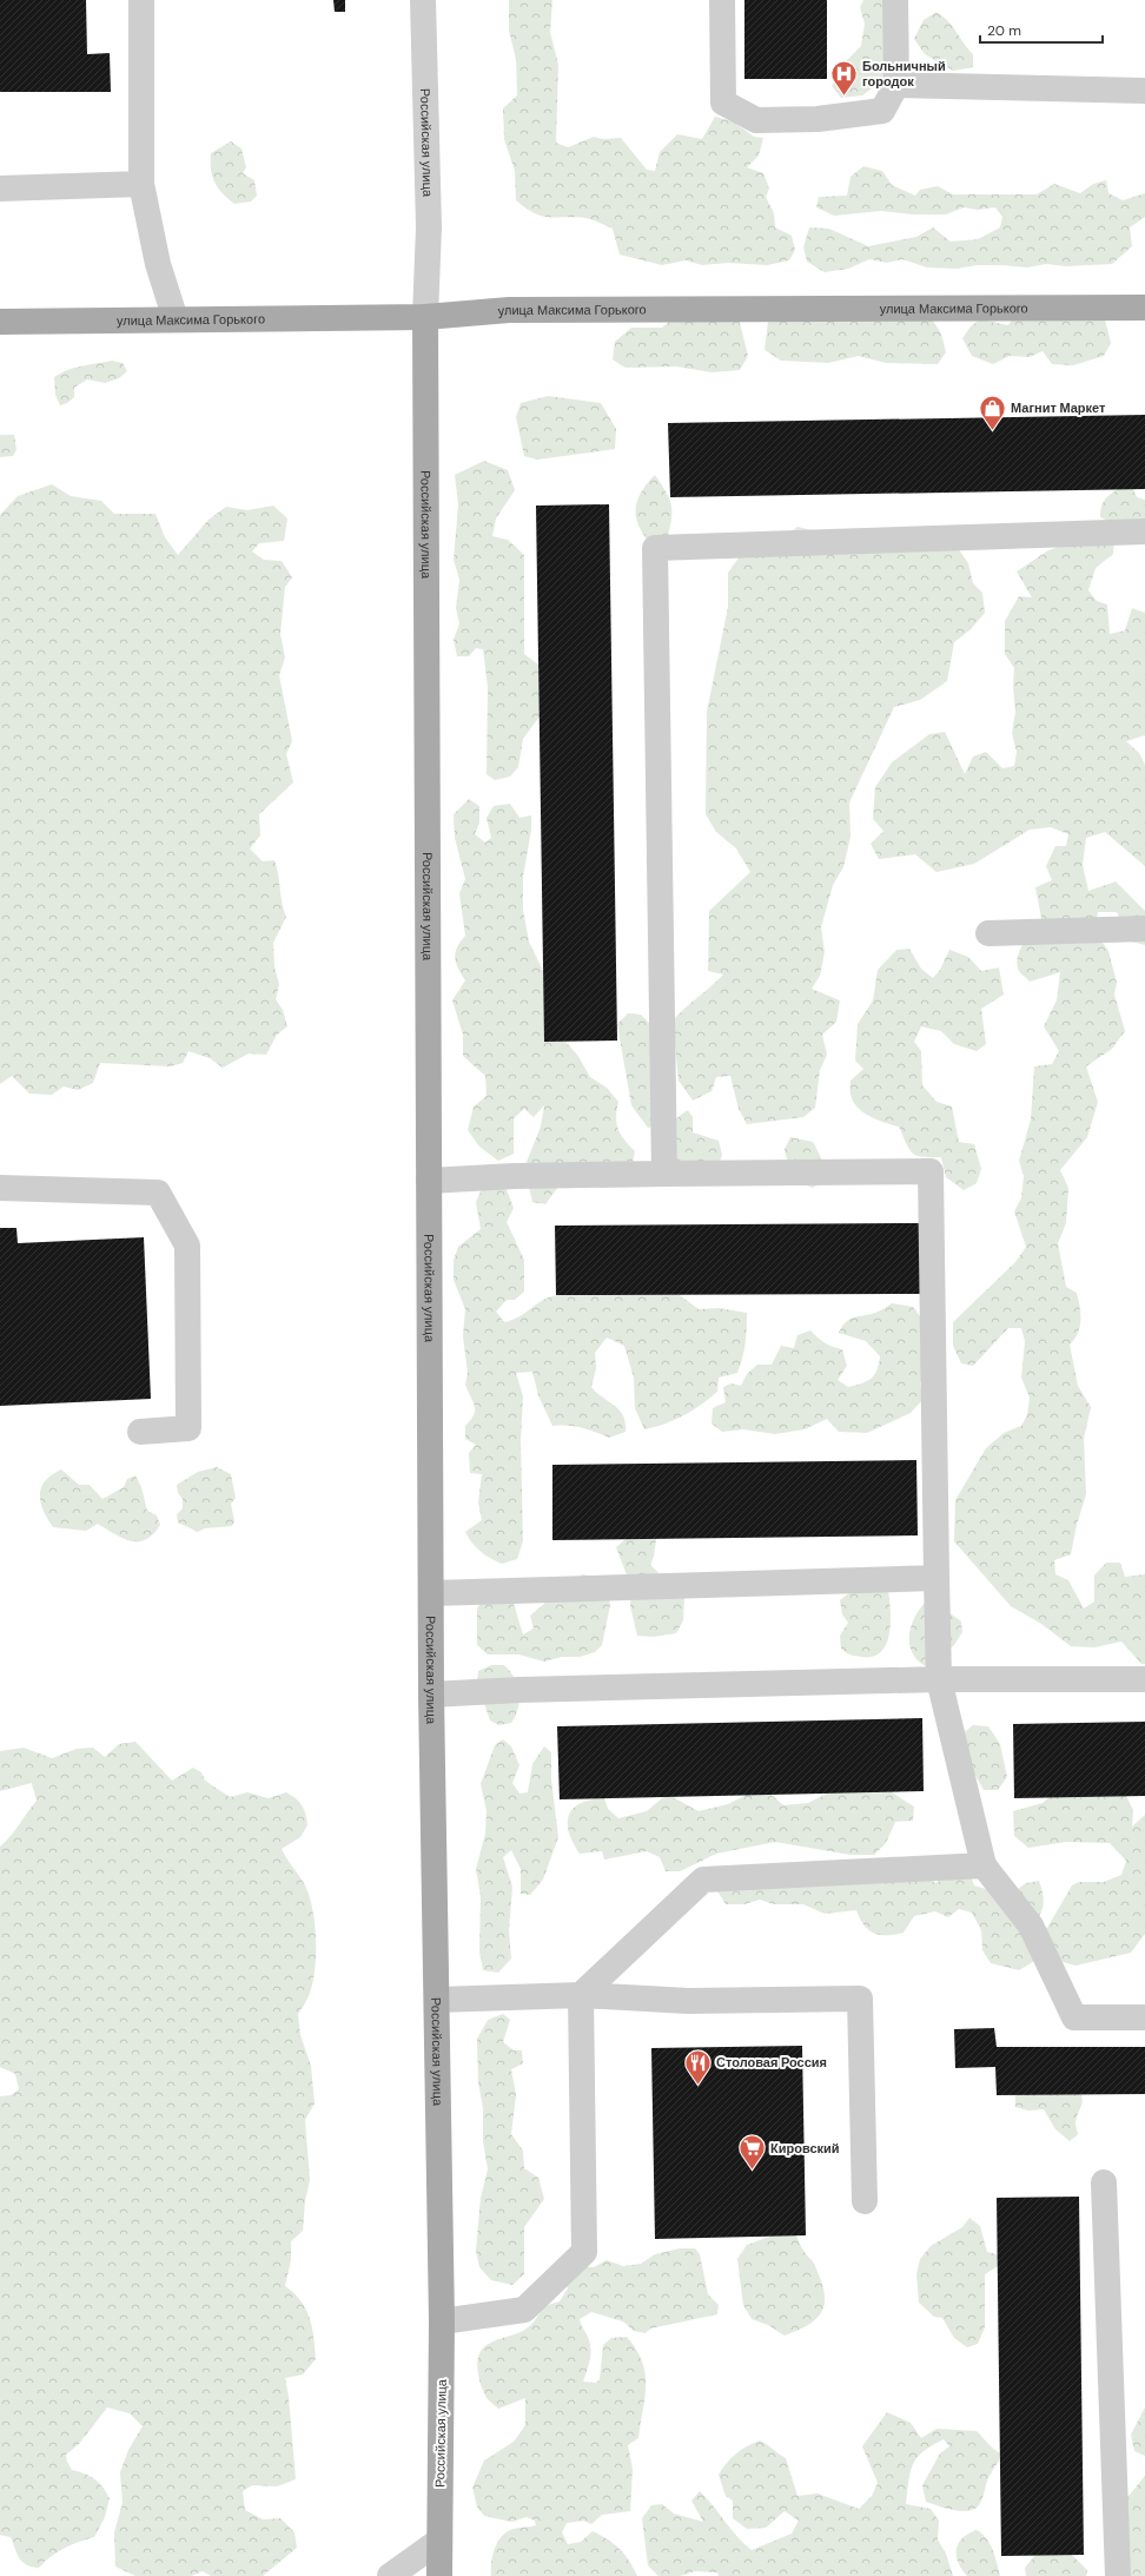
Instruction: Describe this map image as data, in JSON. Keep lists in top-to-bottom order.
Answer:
{
  "streets": {
    "main road": ["Российская улица", "улица Максима Горького"]
  },
  "crossings": [
    ["Российская улица", "улица Максима Горького"]
  ],
  "places": {
    "hospital": ["Больничный городок"],
    "shop": ["Магнит Маркет"],
    "restaurant": ["Столовая Россия"],
    "supermarket": ["Кировский"]
  },
  "scale_bar": "20 m"
}
